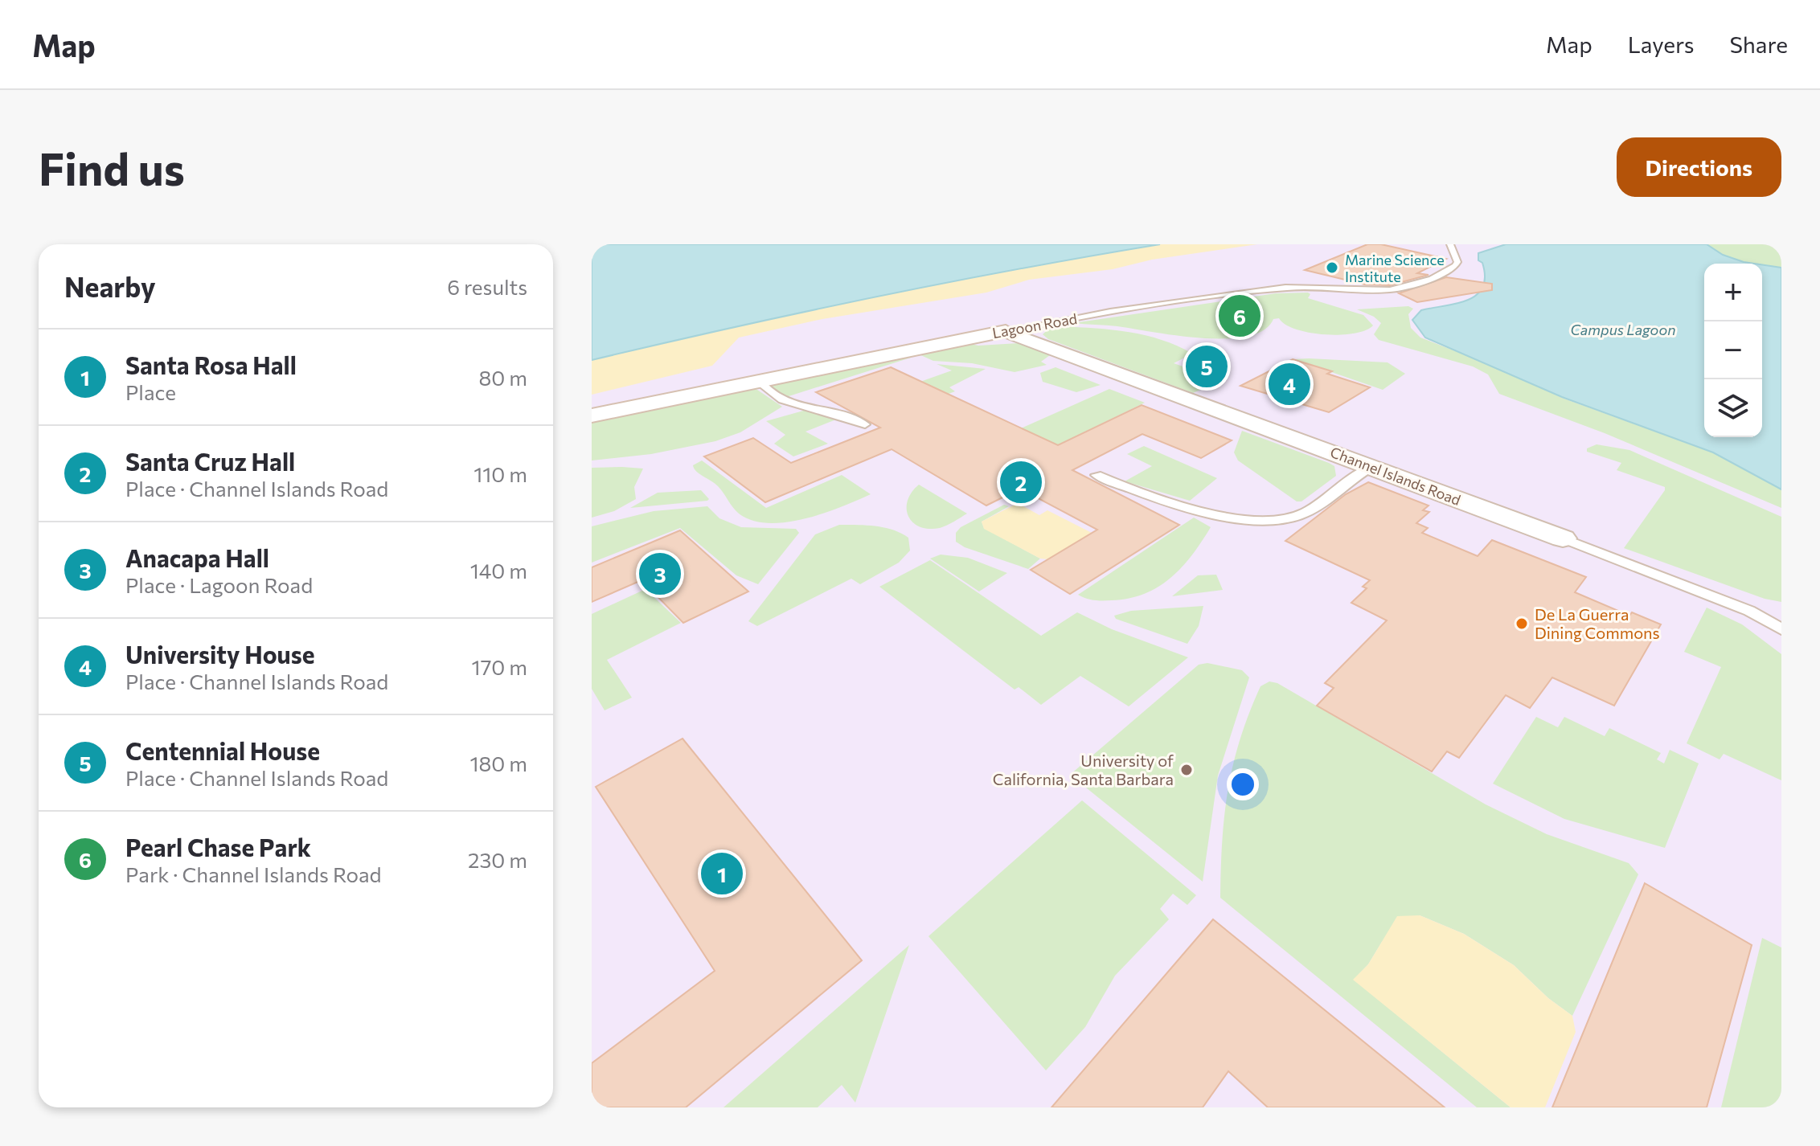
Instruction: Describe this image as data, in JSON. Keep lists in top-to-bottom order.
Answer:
{
  "streets": {
    "street": ["Lagoon Road", "Channel Islands Road"]
  },
  "crossings": [
    ["Lagoon Road", "Channel Islands Road"]
  ],
  "water": ["Campus Lagoon"],
  "places": ["Marine Science Institute", "De La Guerra Dining Commons", "University of California, Santa Barbara"],
  "page": {
    "header": "Map",
    "nav": ["Map", "Layers", "Share"],
    "buttons": "Directions",
    "title": "Find us",
    "heading": ["Nearby", "6 results"],
    "map_buttons": ["+", "−"],
    "pins": [
      "6",
      "5",
      "4",
      "2",
      "3",
      "1"
    ],
    "list": [
      {
        "mark": "1",
        "name": "Santa Rosa Hall",
        "note": "Place",
        "value": "80 m"
      },
      {
        "mark": "2",
        "name": "Santa Cruz Hall",
        "note": "Place · Channel Islands Road",
        "value": "110 m"
      },
      {
        "mark": "3",
        "name": "Anacapa Hall",
        "note": "Place · Lagoon Road",
        "value": "140 m"
      },
      {
        "mark": "4",
        "name": "University House",
        "note": "Place · Channel Islands Road",
        "value": "170 m"
      },
      {
        "mark": "5",
        "name": "Centennial House",
        "note": "Place · Channel Islands Road",
        "value": "180 m"
      },
      {
        "mark": "6",
        "name": "Pearl Chase Park",
        "note": "Park · Channel Islands Road",
        "value": "230 m"
      }
    ]
  }
}
